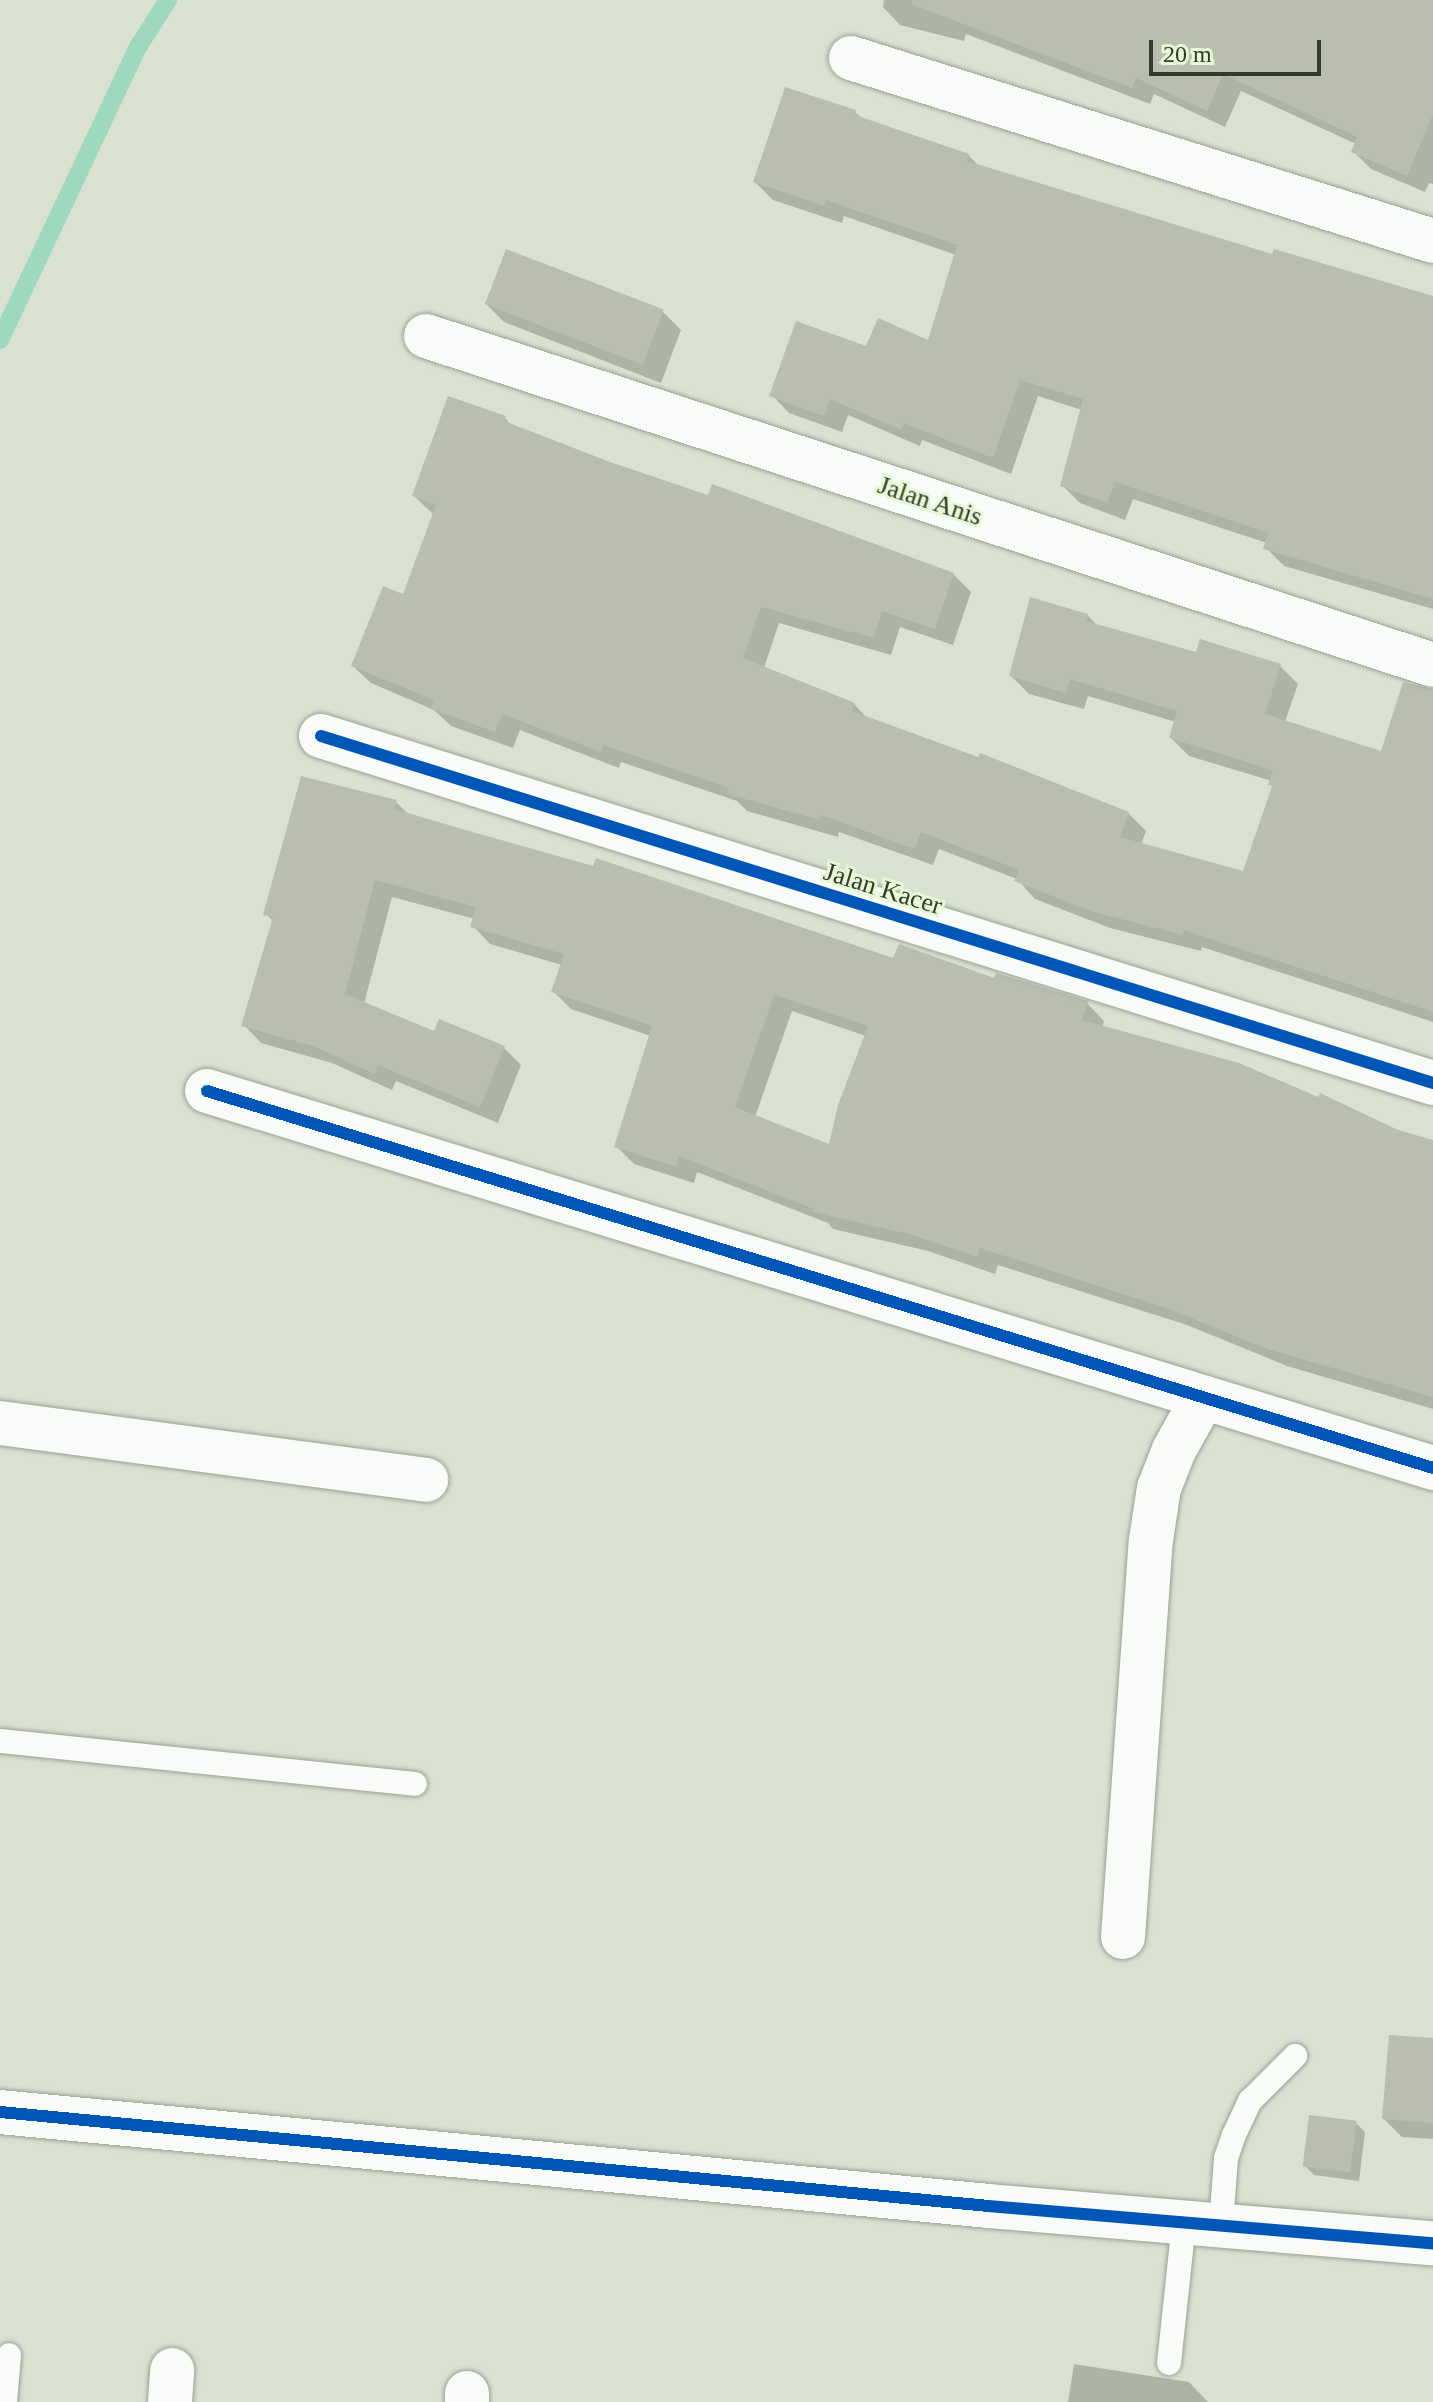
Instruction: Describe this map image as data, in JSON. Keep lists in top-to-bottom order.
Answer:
{
  "streets": {
    "street": ["Jalan Anis", "Jalan Kacer"]
  },
  "scale_bar": "20 m"
}
